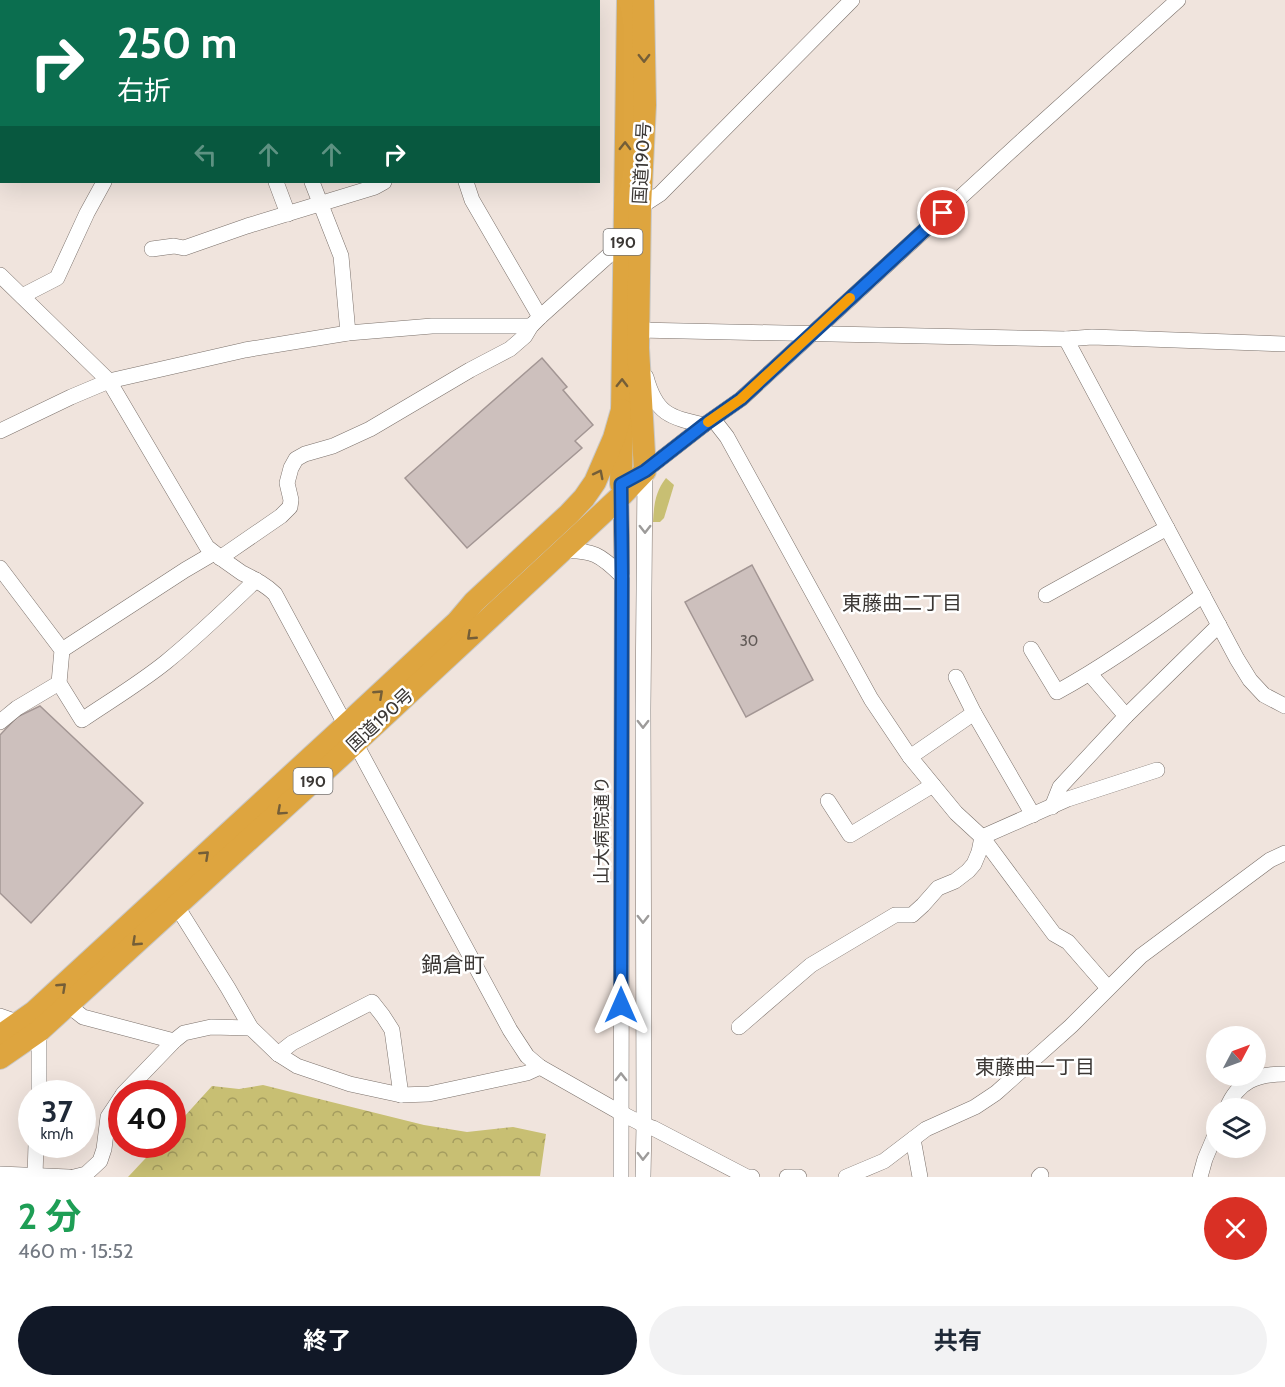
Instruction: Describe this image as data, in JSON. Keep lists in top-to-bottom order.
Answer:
{
  "streets": {
    "highway": ["国道190号", "190"],
    "street": ["山大病院通り"]
  },
  "crossings": [
    ["国道190号", "山大病院通り"]
  ],
  "districts": ["東藤曲二丁目", "鍋倉町", "東藤曲一丁目"],
  "house_numbers": ["30"],
  "north": "top right",
  "page": {
    "turn": ["250 m", "右折"],
    "speed": "37 km/h",
    "limit": "40",
    "heading": ["2 分", "460 m · 15:52"],
    "buttons": ["終了", "共有"]
  }
}
